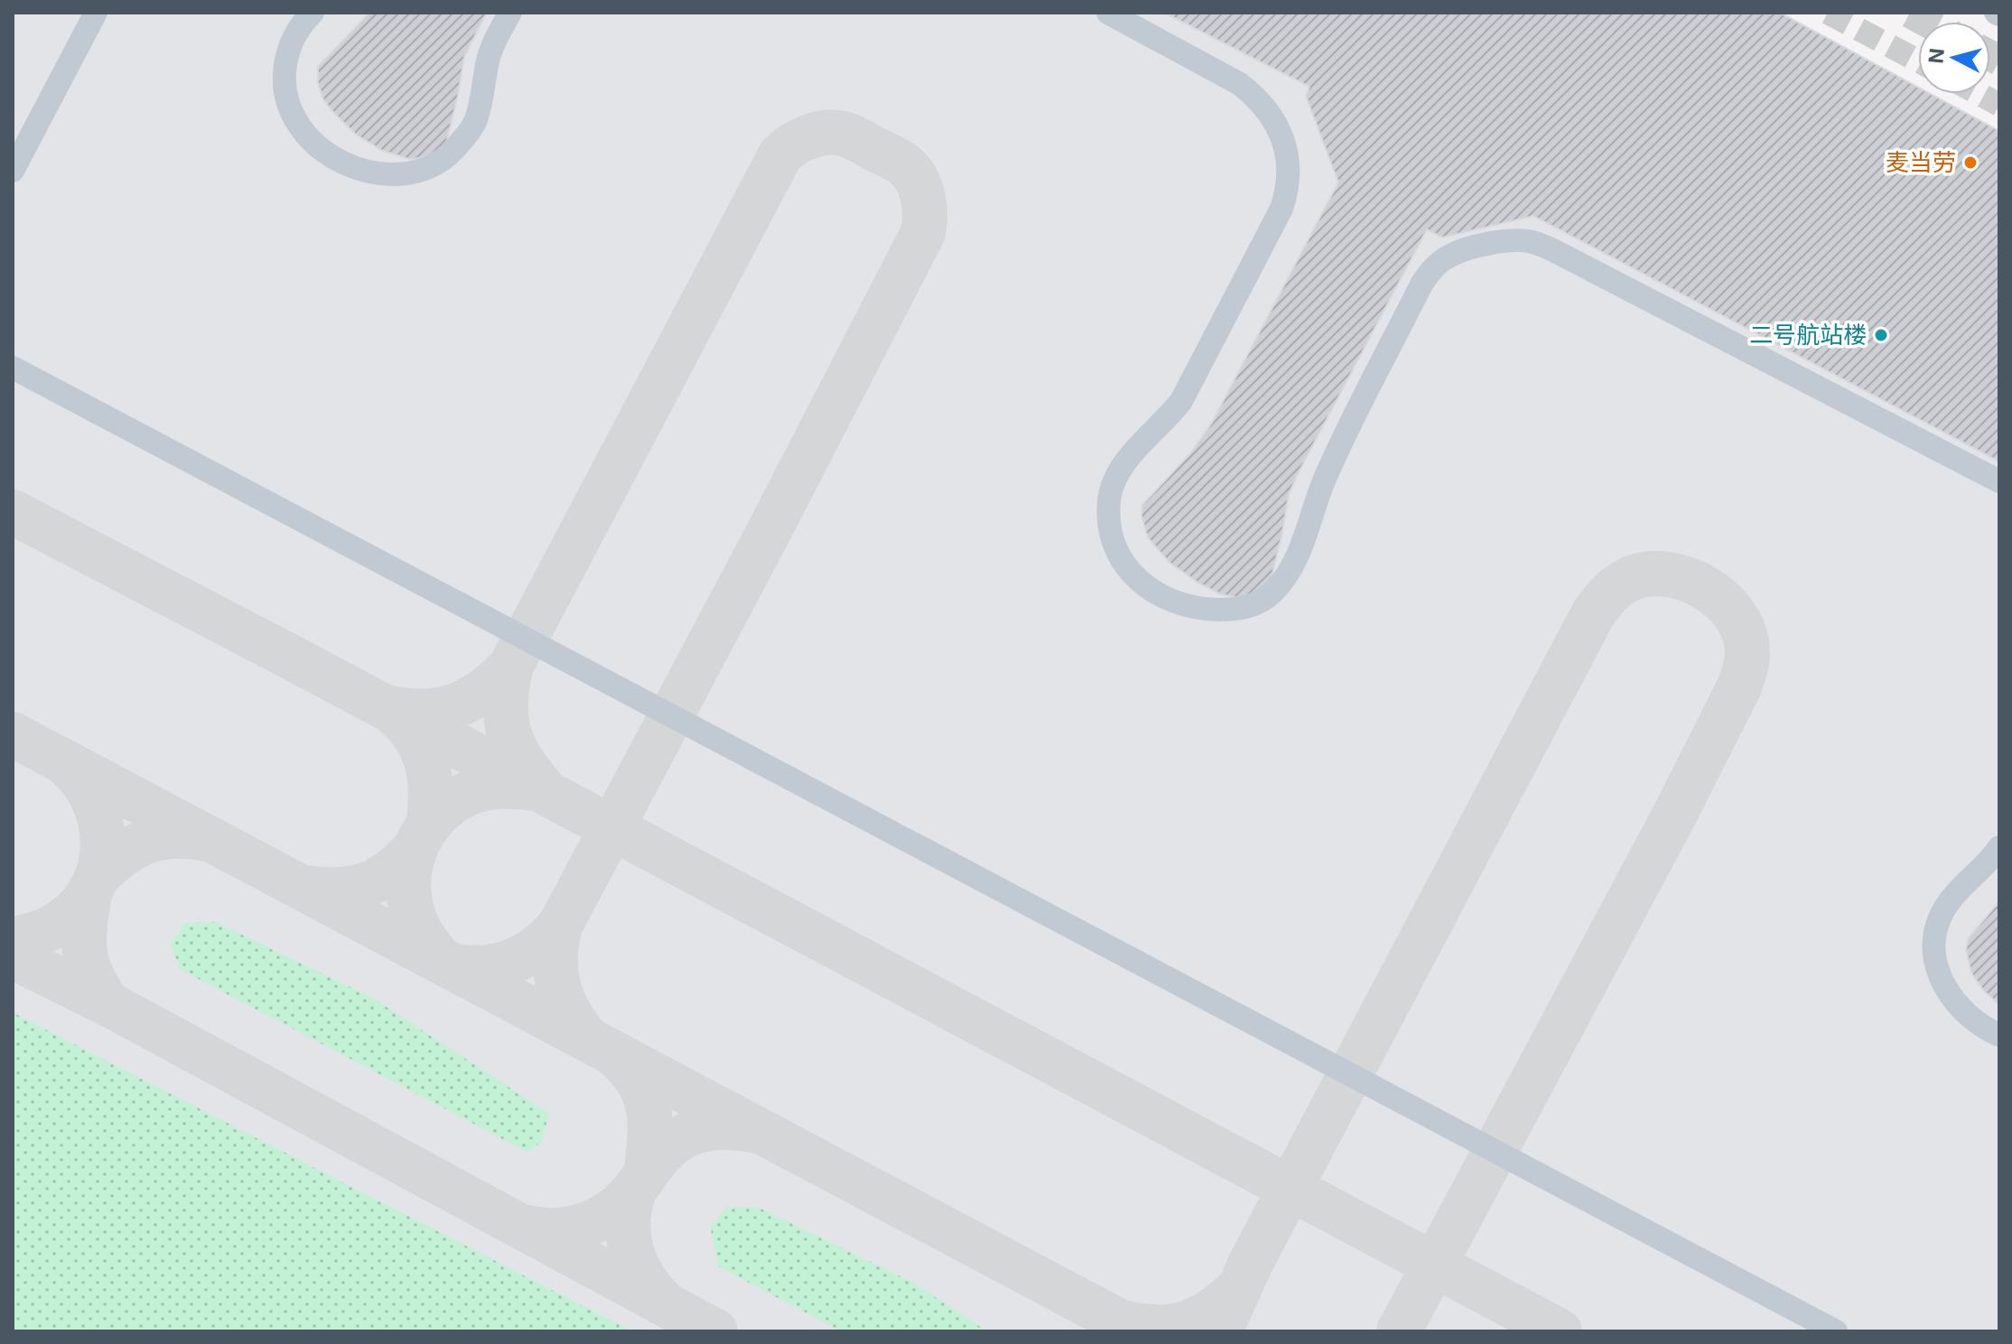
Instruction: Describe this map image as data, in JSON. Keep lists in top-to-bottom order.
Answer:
{
  "places": ["麦当劳", "二号航站楼"],
  "north": "left"
}
